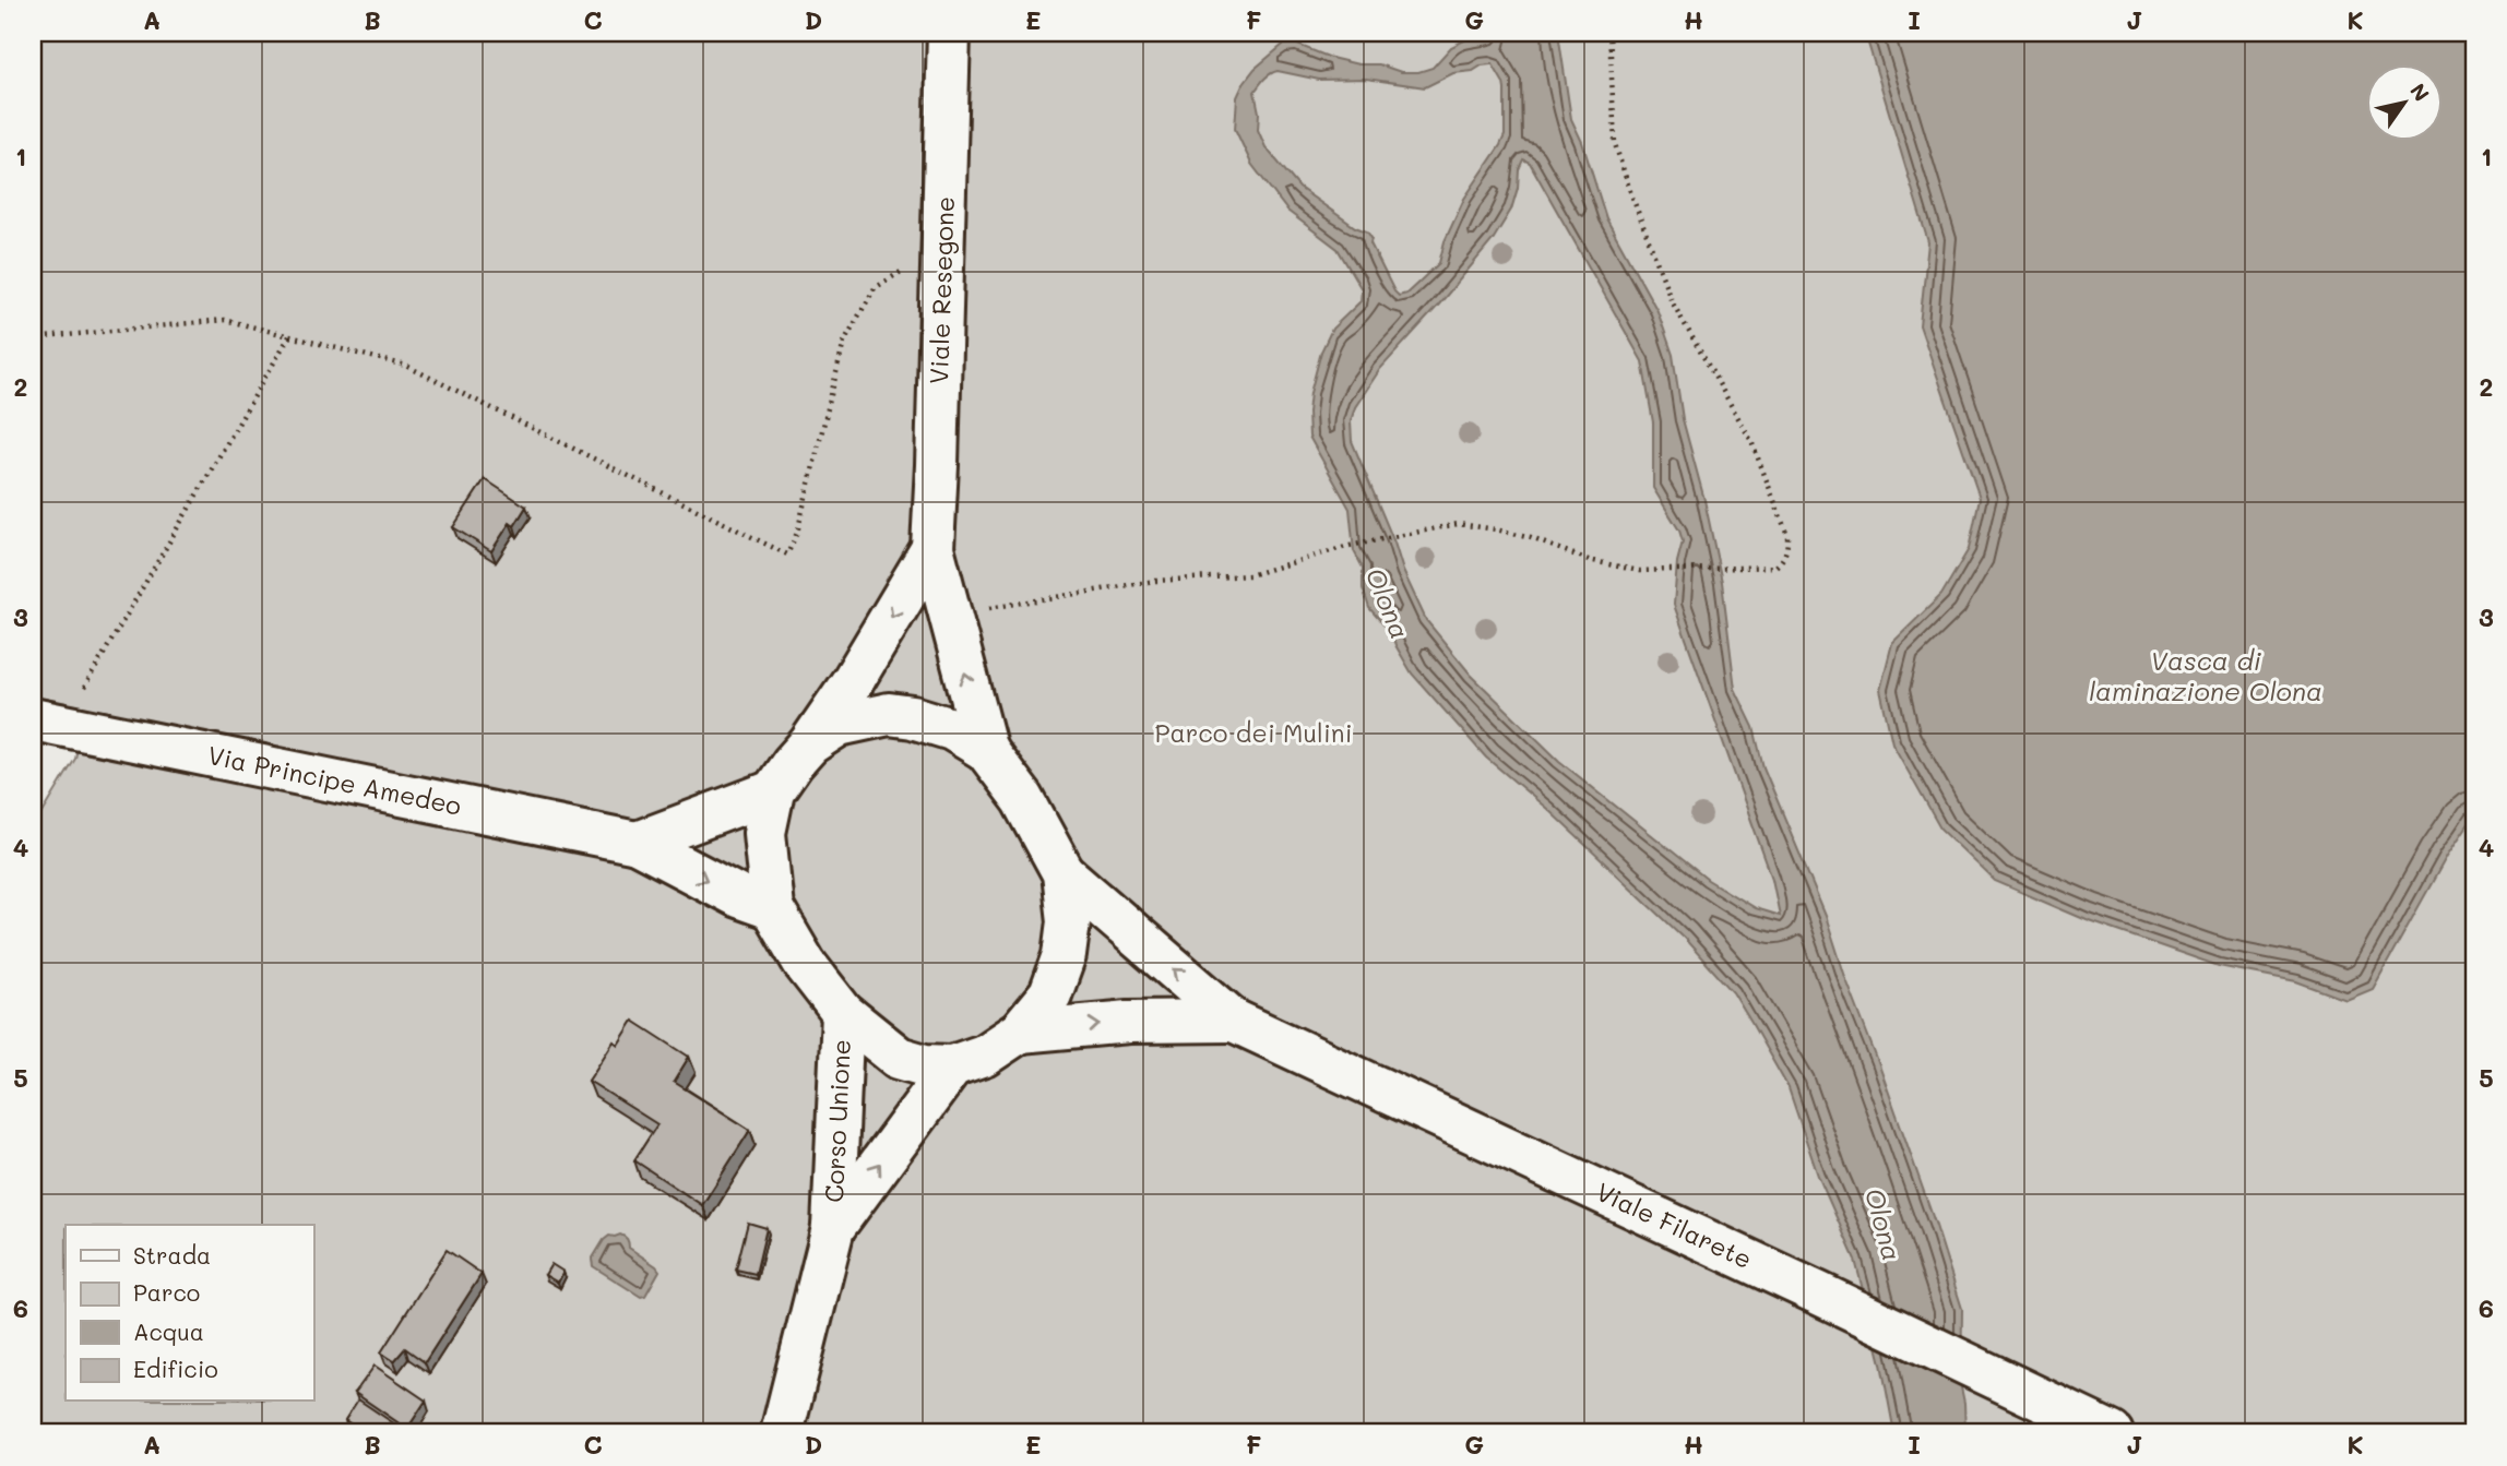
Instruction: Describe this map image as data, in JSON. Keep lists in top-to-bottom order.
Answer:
{
  "streets": {
    "street": [
      "Viale Resegone",
      "Via Principe Amedeo",
      "Corso Unione",
      "Viale Filarete"
    ]
  },
  "water": ["Olona", "Vasca di laminazione Olona"],
  "parks": ["Parco dei Mulini"],
  "legend": [
    "Strada",
    "Parco",
    "Acqua",
    "Edificio"
  ],
  "north": "top right",
  "grid": {
    "columns": [
      "A",
      "B",
      "C",
      "D",
      "E",
      "F",
      "G",
      "H",
      "I",
      "J",
      "K"
    ],
    "rows": [
      "1",
      "2",
      "3",
      "4",
      "5",
      "6"
    ]
  }
}
